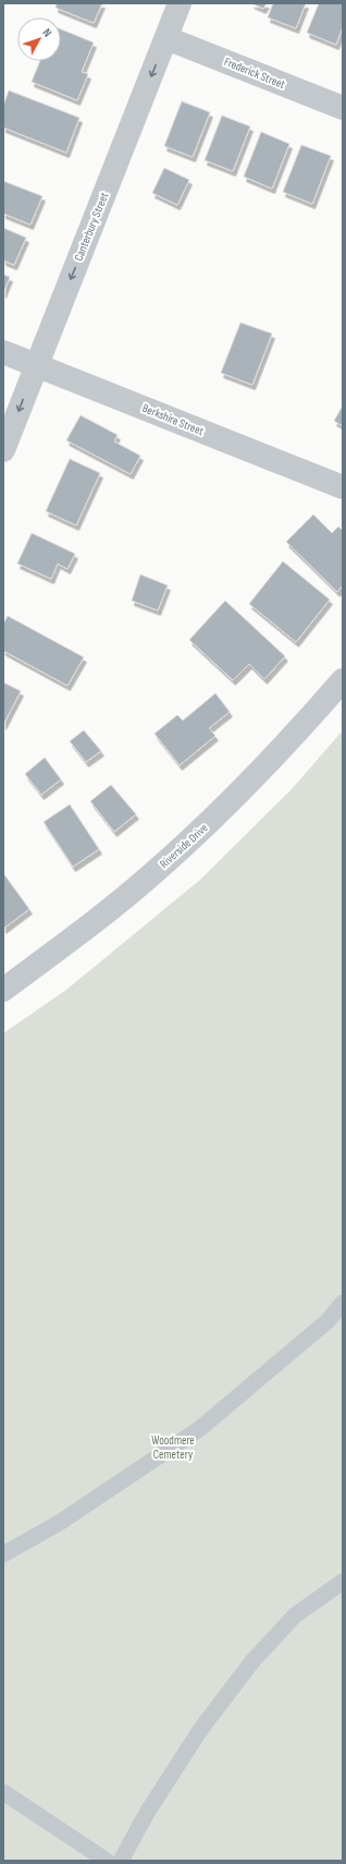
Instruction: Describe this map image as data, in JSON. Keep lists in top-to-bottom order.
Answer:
{
  "streets": {
    "street": [
      "Frederick Street",
      "Canterbury Street",
      "Berkshire Street",
      "Riverside Drive"
    ]
  },
  "crossings": [
    ["Frederick Street", "Canterbury Street"],
    ["Canterbury Street", "Berkshire Street"]
  ],
  "one_way": ["Canterbury Street"],
  "parks": ["Woodmere Cemetery"],
  "north": "top right"
}
